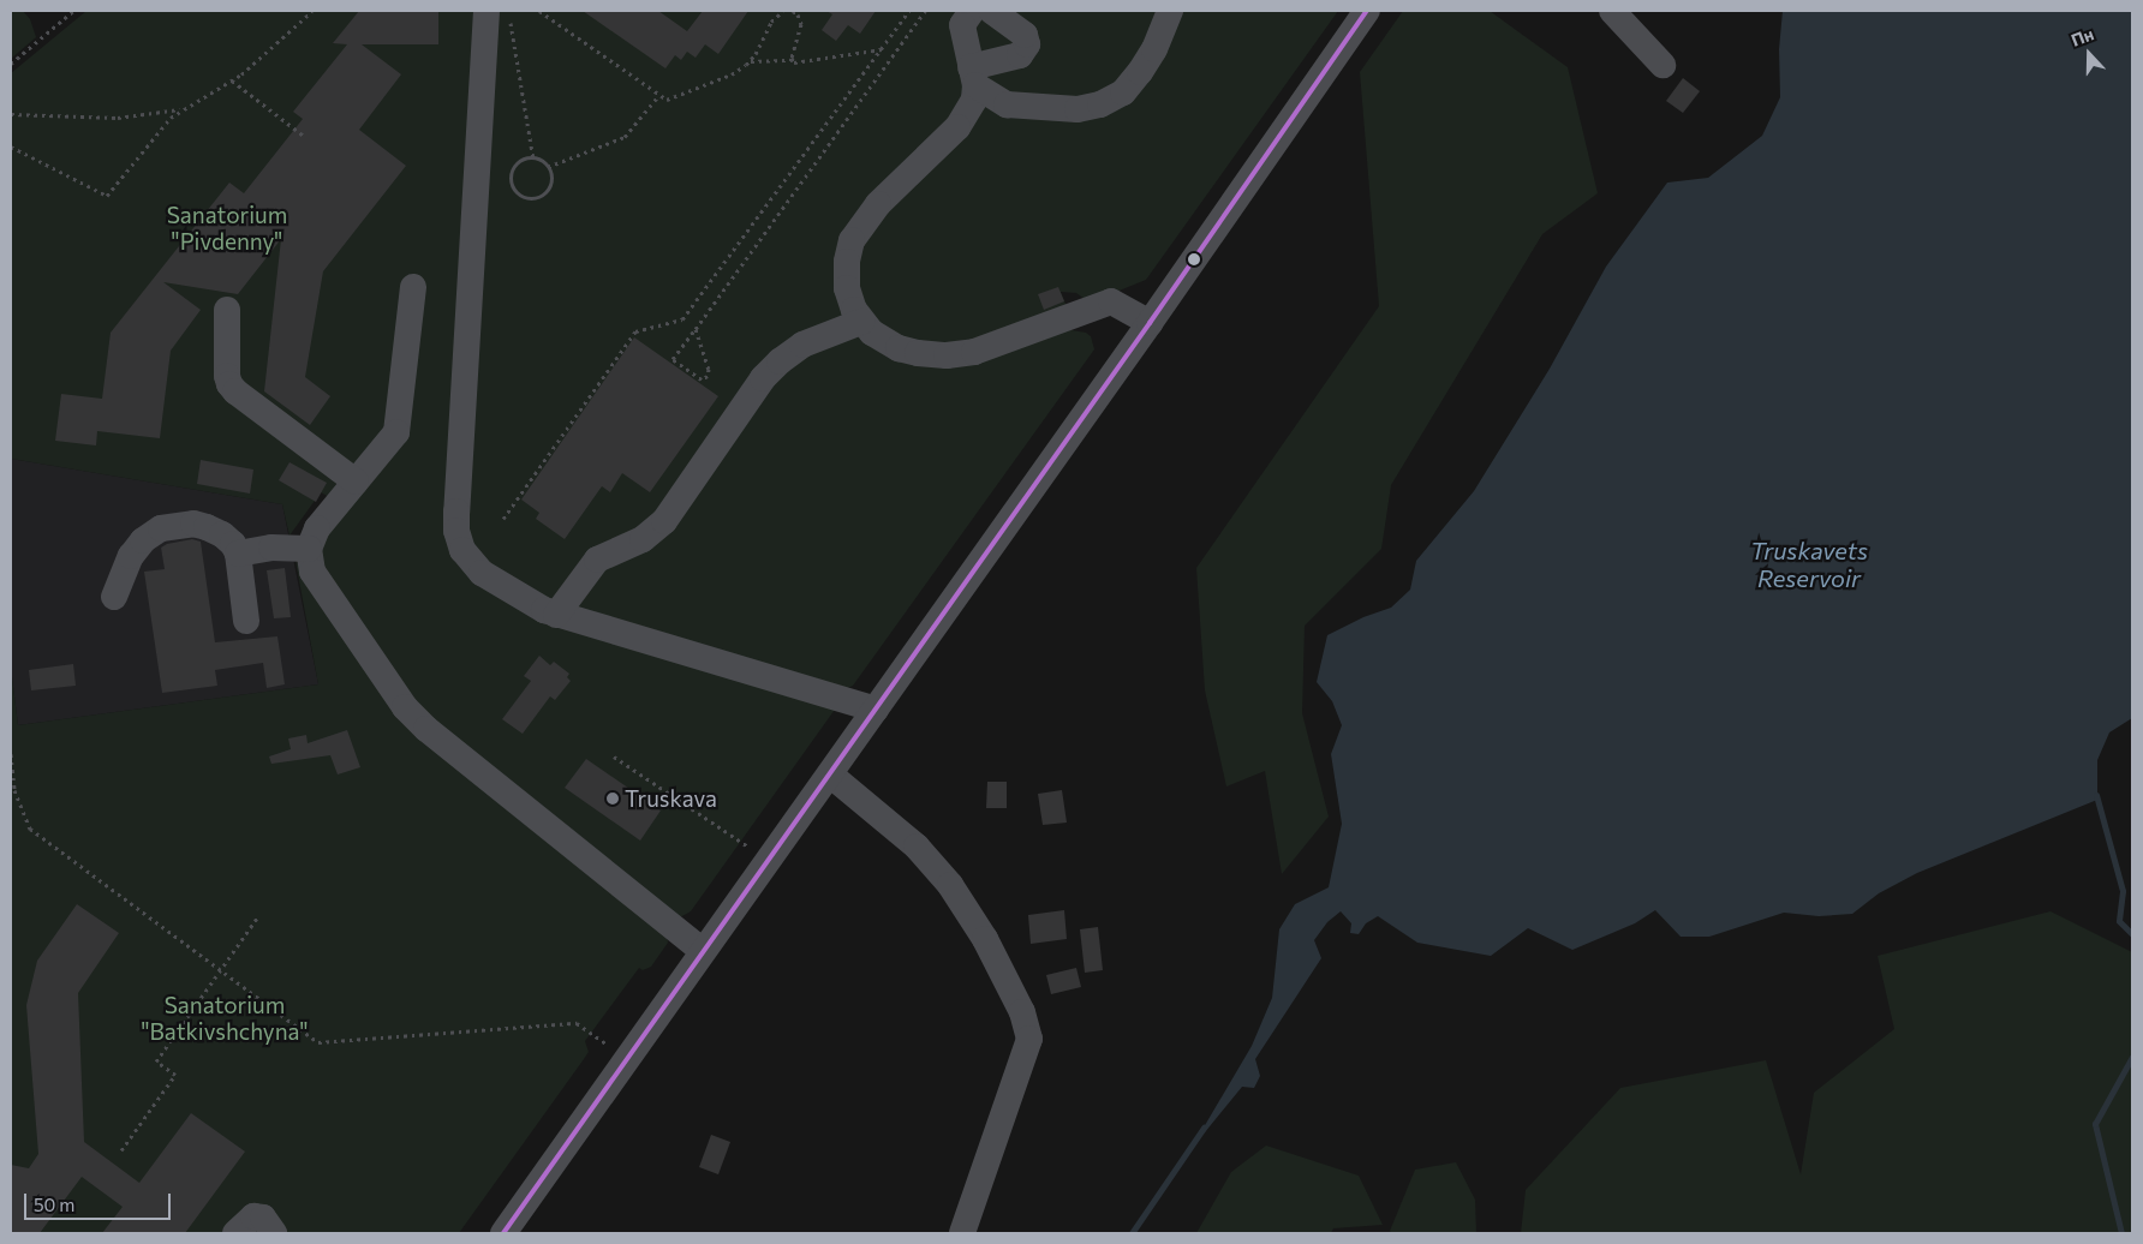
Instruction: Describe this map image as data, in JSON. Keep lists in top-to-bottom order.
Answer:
{
  "water": ["Truskavets Reservoir"],
  "parks": ["Sanatorium \"Pivdenny\"", "Sanatorium \"Batkivshchyna\""],
  "places": ["Truskava"],
  "scale_bar": "50 m",
  "north": "top"
}
